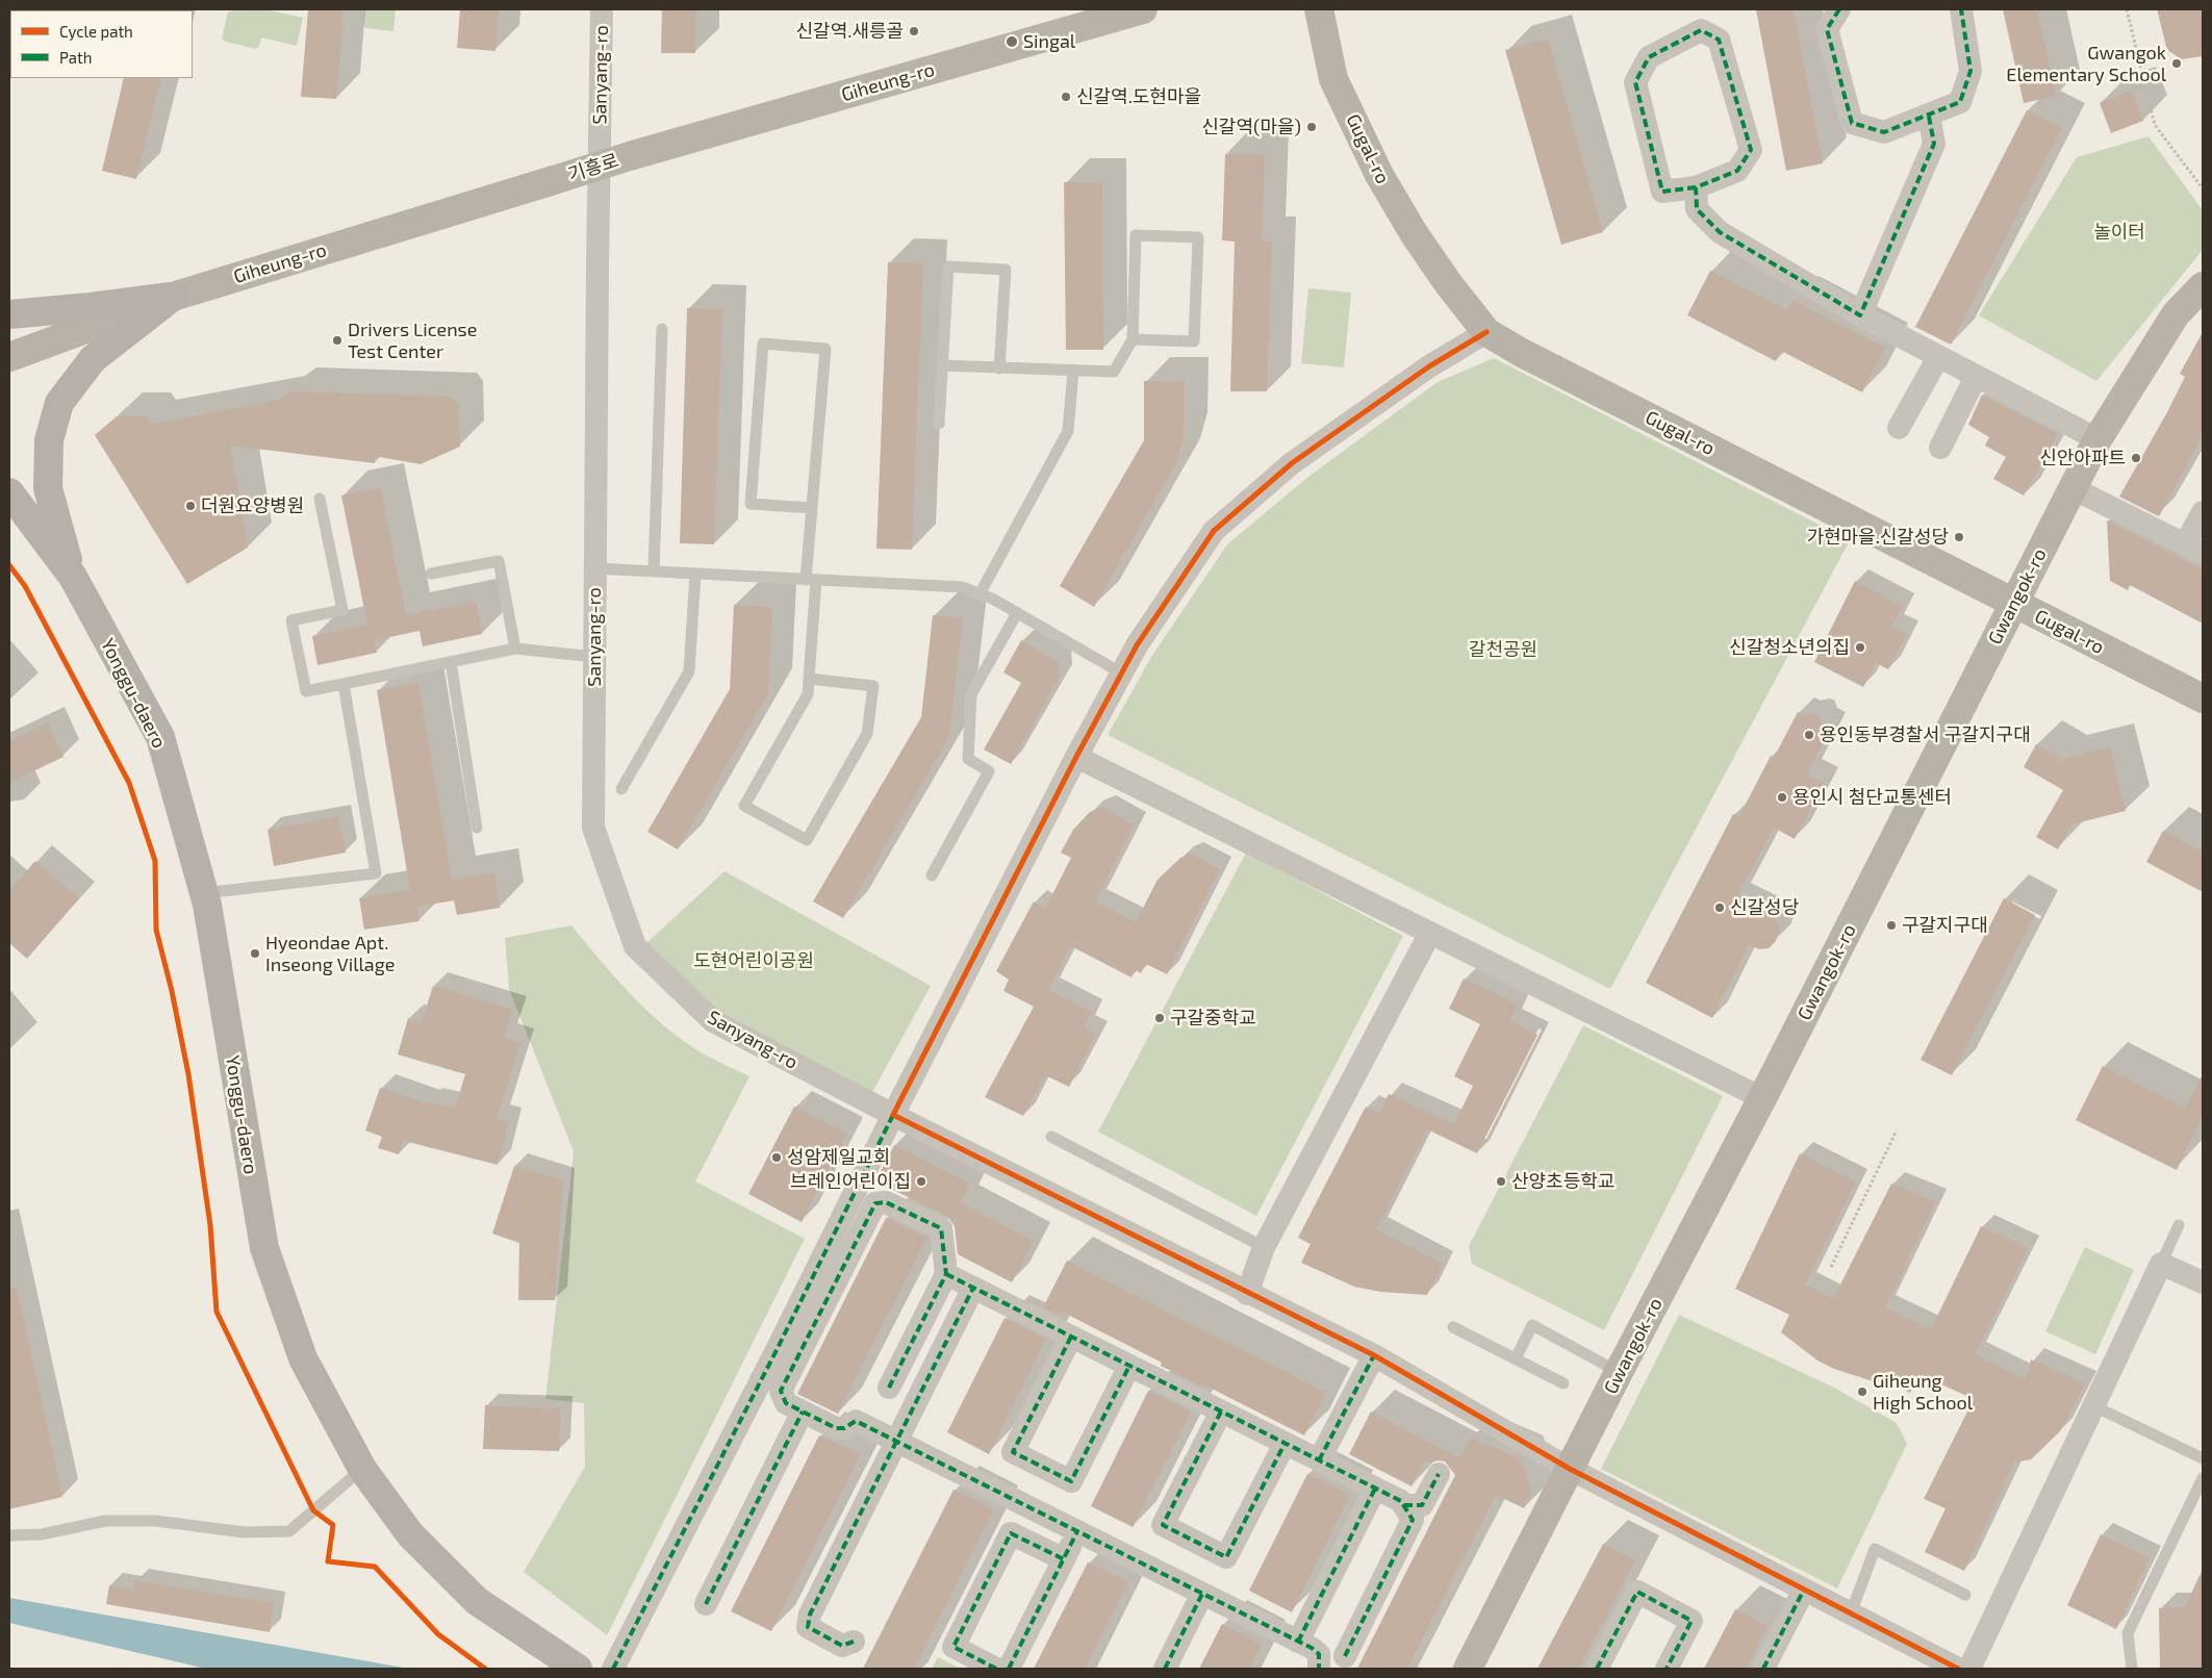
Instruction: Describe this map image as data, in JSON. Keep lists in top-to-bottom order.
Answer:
{
  "streets": {
    "main road": ["Yonggu-daero"],
    "street": [
      "Sanyang-ro",
      "Giheung-ro",
      "Gugal-ro",
      "기흥로",
      "Gwangok-ro"
    ]
  },
  "crossings": [
    ["Sanyang-ro", "Gwangok-ro"],
    ["Giheung-ro", "기흥로"],
    ["Gugal-ro", "Gwangok-ro"]
  ],
  "parks": ["놀이터", "갈천공원", "도현어린이공원"],
  "places": [
    "신갈역.새릉골",
    "Singal",
    "Gwangok Elementary School",
    "신갈역.도현마을",
    "신갈역(마을)",
    "Drivers License Test Center",
    "신안아파트",
    "더원요양병원",
    "가현마을.신갈성당",
    "신갈청소년의집",
    "용인동부경찰서 구갈지구대",
    "용인시 첨단교통센터",
    "신갈성당",
    "구갈지구대",
    "Hyeondae Apt. Inseong Village",
    "구갈중학교",
    "성암제일교회",
    "브레인어린이집",
    "산양초등학교",
    "Giheung High School"
  ],
  "legend": ["Cycle path", "Path"]
}
